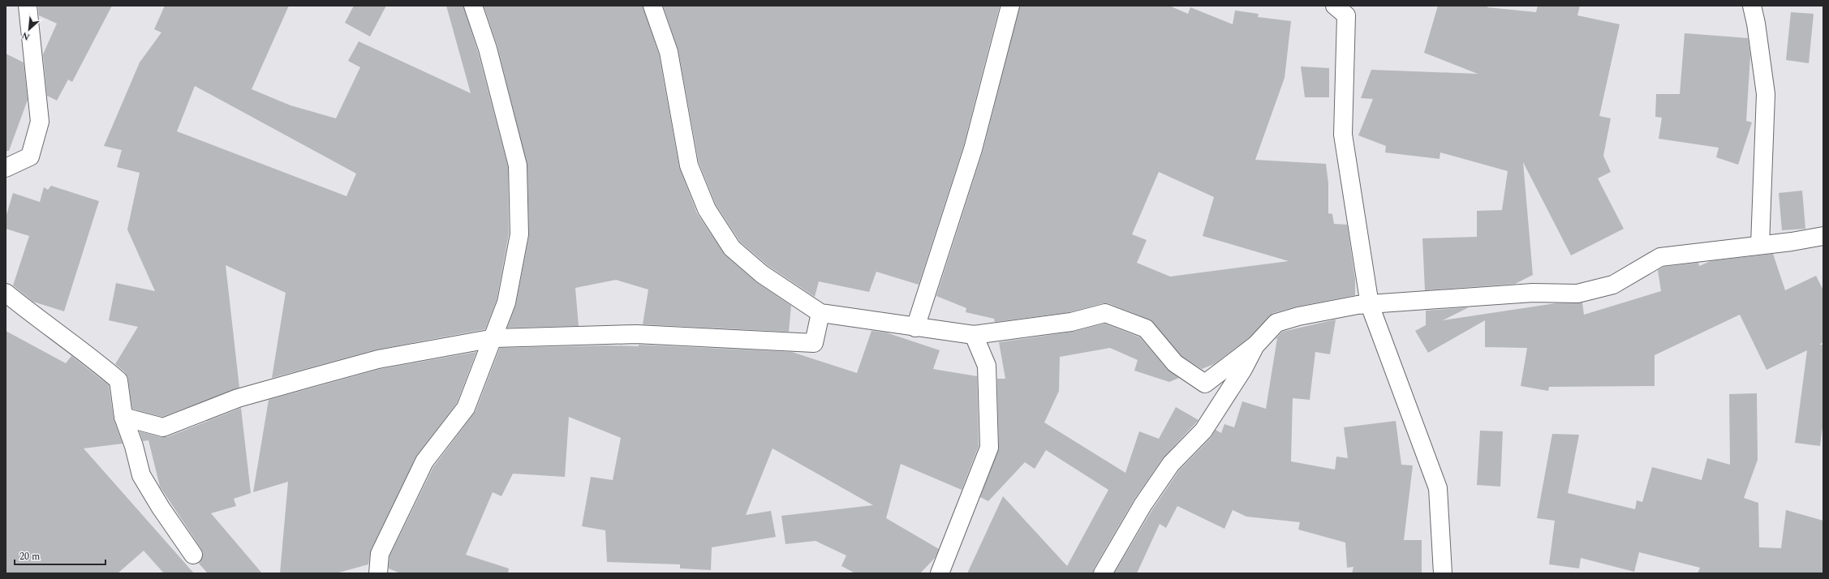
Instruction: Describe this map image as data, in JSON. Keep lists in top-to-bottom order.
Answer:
{
  "scale_bar": "20 m",
  "north": "bottom left"
}
